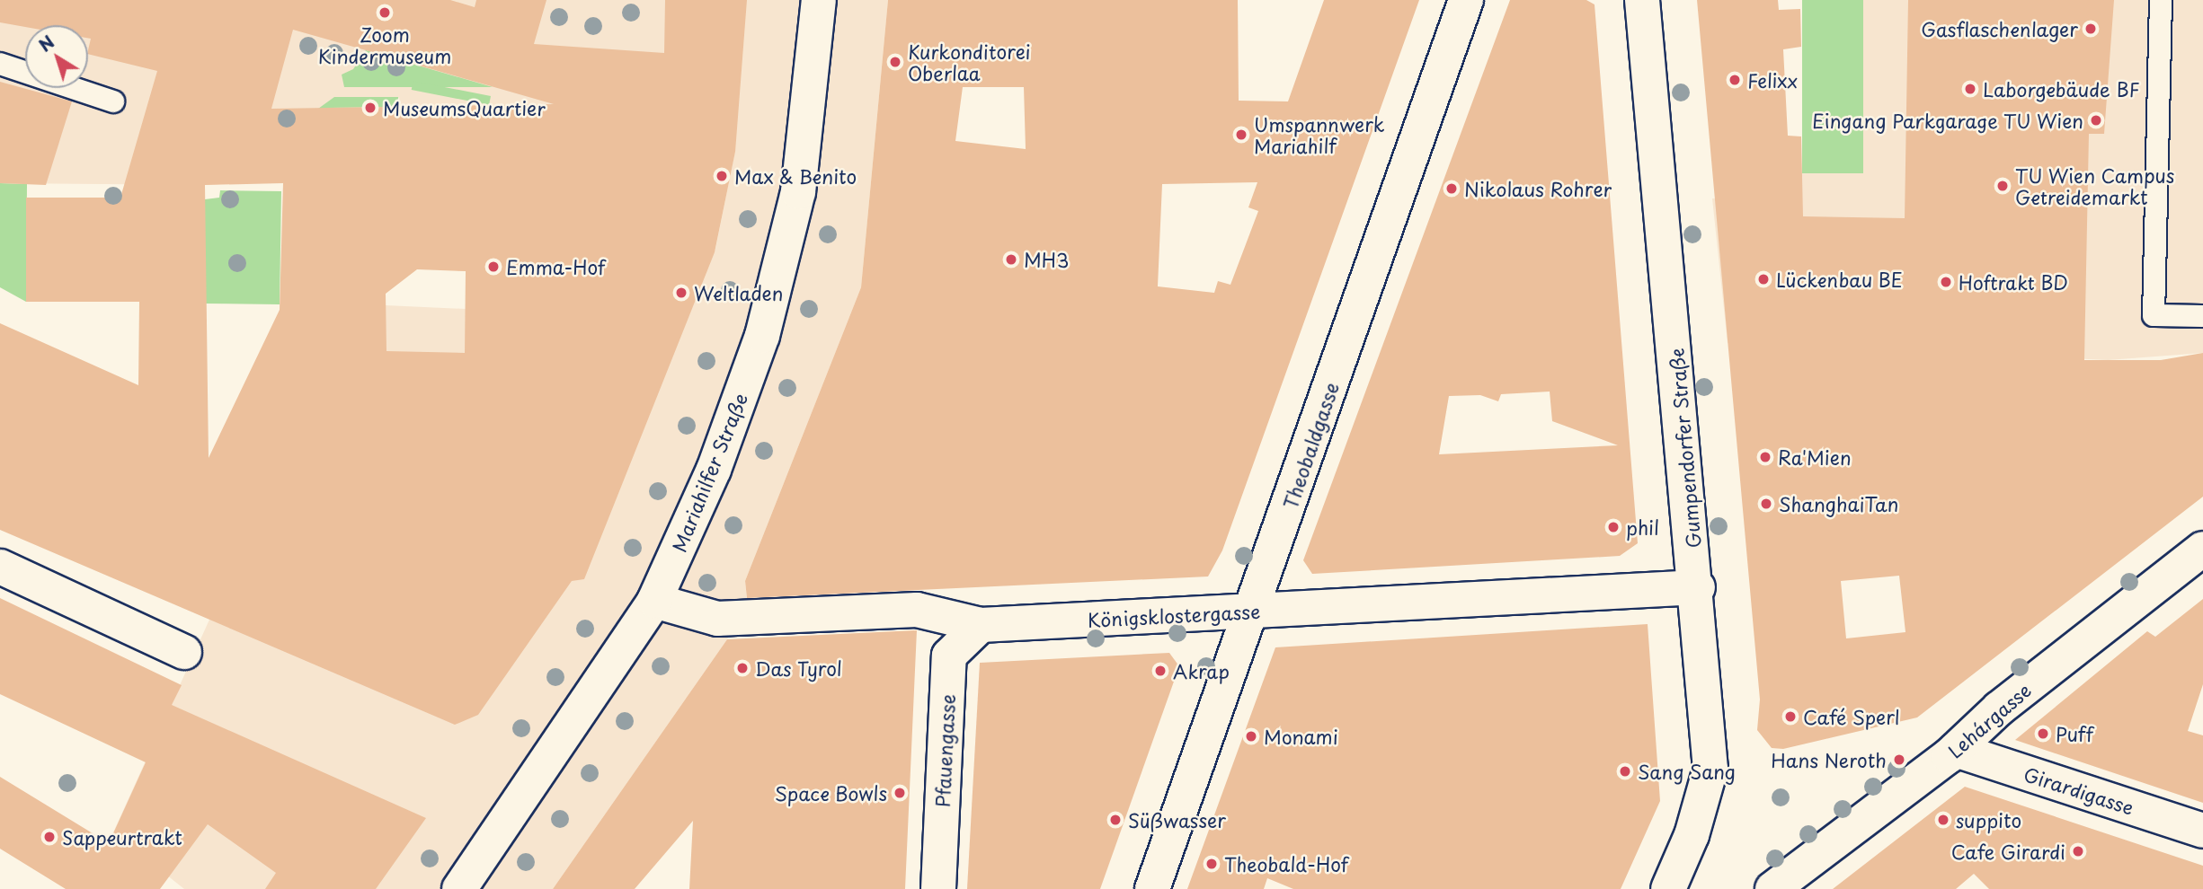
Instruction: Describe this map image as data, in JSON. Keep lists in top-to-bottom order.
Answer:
{
  "streets": {
    "street": [
      "Theobaldgasse",
      "Gumpendorfer Straße",
      "Mariahilfer Straße",
      "Königsklostergasse",
      "Lehárgasse",
      "Pfauengasse",
      "Girardigasse"
    ]
  },
  "crossings": [
    ["Theobaldgasse", "Königsklostergasse"],
    ["Gumpendorfer Straße", "Königsklostergasse"],
    ["Mariahilfer Straße", "Königsklostergasse"],
    ["Königsklostergasse", "Pfauengasse"],
    ["Lehárgasse", "Girardigasse"]
  ],
  "places": [
    "Zoom Kindermuseum",
    "Gasflaschenlager",
    "Kurkonditorei Oberlaa",
    "Felixx",
    "Laborgebäude BF",
    "MuseumsQuartier",
    "Eingang Parkgarage TU Wien",
    "Umspannwerk Mariahilf",
    "Max & Benito",
    "TU Wien Campus Getreidemarkt",
    "Nikolaus Rohrer",
    "MH3",
    "Emma-Hof",
    "Lückenbau BE",
    "Hoftrakt BD",
    "Weltladen",
    "Ra'Mien",
    "ShanghaiTan",
    "phil",
    "Das Tyrol",
    "Akrap",
    "Café Sperl",
    "Puff",
    "Monami",
    "Hans Neroth",
    "Sang Sang",
    "Space Bowls",
    "Süßwasser",
    "suppito",
    "Sappeurtrakt",
    "Cafe Girardi",
    "Theobald-Hof"
  ],
  "north": "top left"
}
